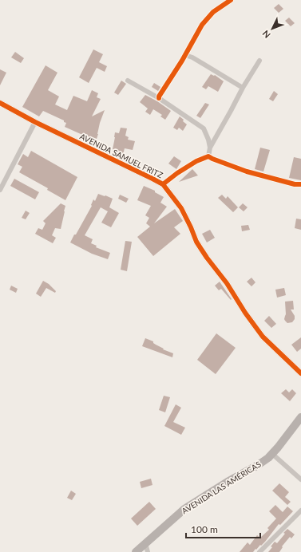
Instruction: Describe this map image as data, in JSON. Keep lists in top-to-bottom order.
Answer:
{
  "streets": {
    "main road": ["AVENIDA LAS AMÉRICAS"],
    "street": ["AVENIDA SAMUEL FRITZ"]
  },
  "scale_bar": "100 m",
  "north": "bottom left"
}
